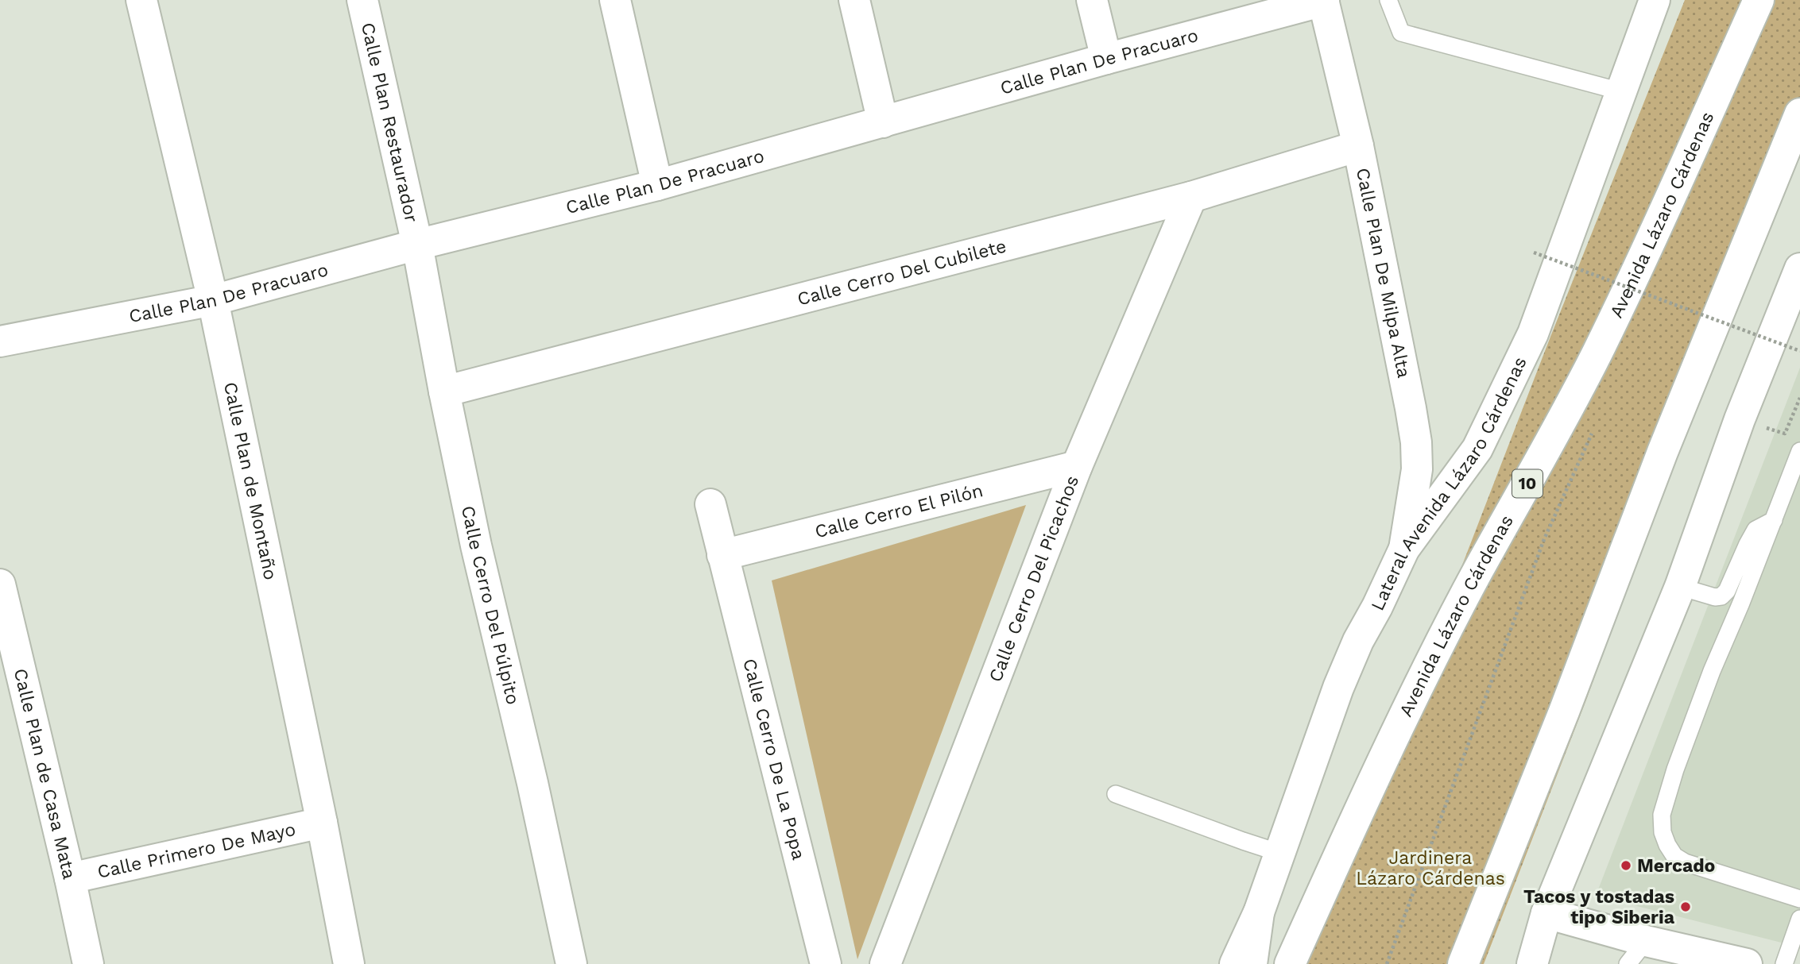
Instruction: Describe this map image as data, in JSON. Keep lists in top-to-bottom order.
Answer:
{
  "streets": {
    "main road": [
      "Calle Plan De Pracuaro",
      "Calle Plan Restaurador",
      "Avenida Lázaro Cárdenas",
      "Calle Cerro Del Cubilete",
      "Calle Plan De Milpa Alta",
      "Calle Plan de Montaño",
      "Lateral Avenida Lázaro Cárdenas",
      "10",
      "Calle Cerro El Pilón",
      "Calle Cerro Del Picachos",
      "Calle Cerro Del Púlpito",
      "Calle Cerro De La Popa",
      "Calle Plan de Casa Mata",
      "Calle Primero De Mayo"
    ]
  },
  "crossings": [
    ["Calle Plan De Pracuaro", "Calle Plan Restaurador"],
    ["Calle Plan De Pracuaro", "Calle Plan De Milpa Alta"],
    ["Calle Plan De Pracuaro", "Calle Plan de Montaño"],
    ["Calle Plan De Pracuaro", "Calle Cerro Del Púlpito"],
    ["Calle Plan Restaurador", "Calle Cerro Del Púlpito"],
    ["Calle Cerro Del Cubilete", "Calle Plan De Milpa Alta"],
    ["Calle Cerro Del Cubilete", "Calle Cerro Del Picachos"],
    ["Calle Cerro Del Cubilete", "Calle Cerro Del Púlpito"],
    ["Calle Plan De Milpa Alta", "Lateral Avenida Lázaro Cárdenas"],
    ["Calle Plan de Montaño", "Calle Primero De Mayo"],
    ["Calle Cerro El Pilón", "Calle Cerro Del Picachos"],
    ["Calle Cerro El Pilón", "Calle Cerro De La Popa"],
    ["Calle Plan de Casa Mata", "Calle Primero De Mayo"]
  ],
  "parks": ["Jardinera Lázaro Cárdenas"],
  "places": ["Mercado", "Tacos y tostadas tipo Siberia"]
}
